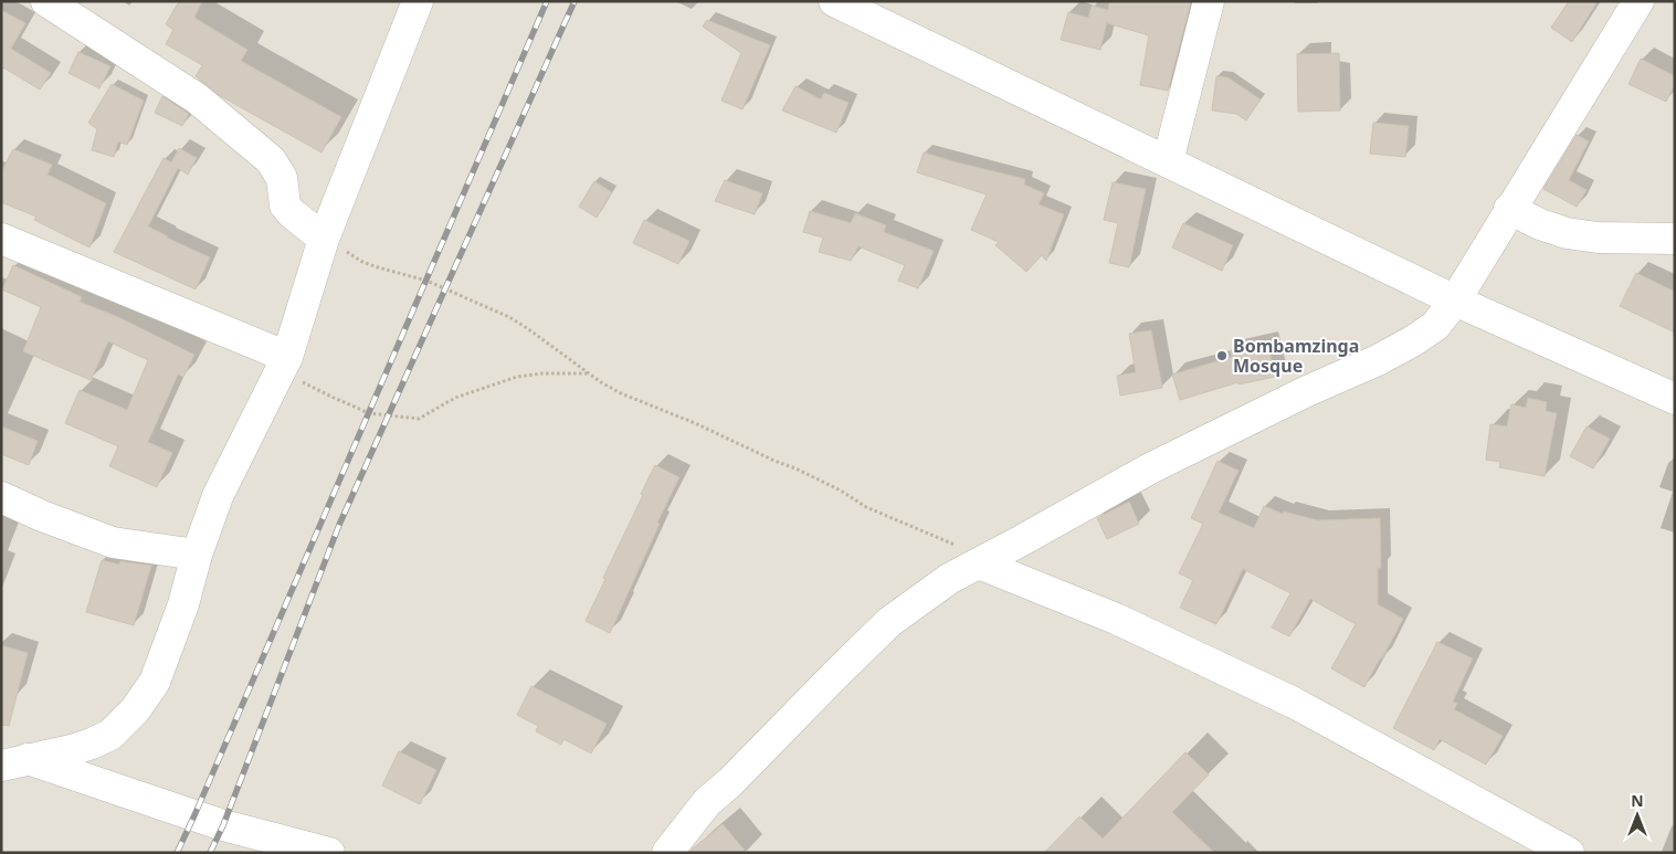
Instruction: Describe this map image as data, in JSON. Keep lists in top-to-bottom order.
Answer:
{
  "places": ["Bombamzinga Mosque"],
  "north": "top"
}
